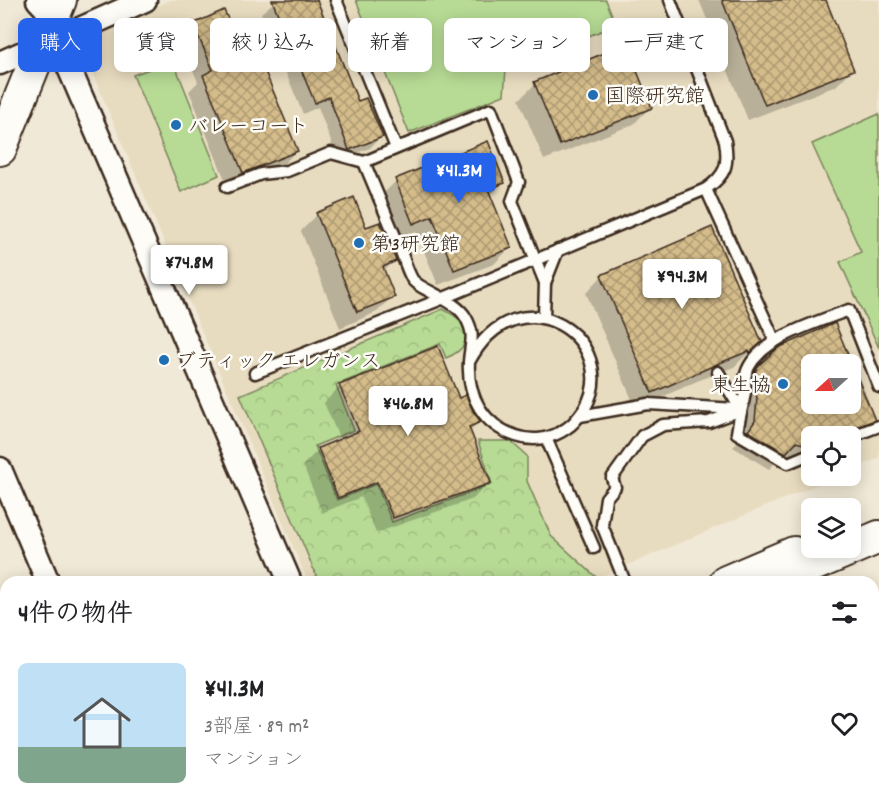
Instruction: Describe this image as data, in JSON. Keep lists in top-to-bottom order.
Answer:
{
  "places": [
    "国際研究館",
    "バレーコート",
    "第3研究館",
    "ブティック エレガンス",
    "東生協"
  ],
  "north": "left",
  "page": {
    "chip": [
      "購入",
      "賃貸",
      "絞り込み",
      "新着",
      "マンション",
      "一戸建て"
    ],
    "price": [
      "¥41.3M",
      "¥74.8M",
      "¥94.3M",
      "¥46.8M"
    ],
    "heading": "4件の物件",
    "list": [
      {
        "name": "¥41.3M",
        "note": "3部屋 · 89 m² · マンション"
      }
    ]
  }
}
